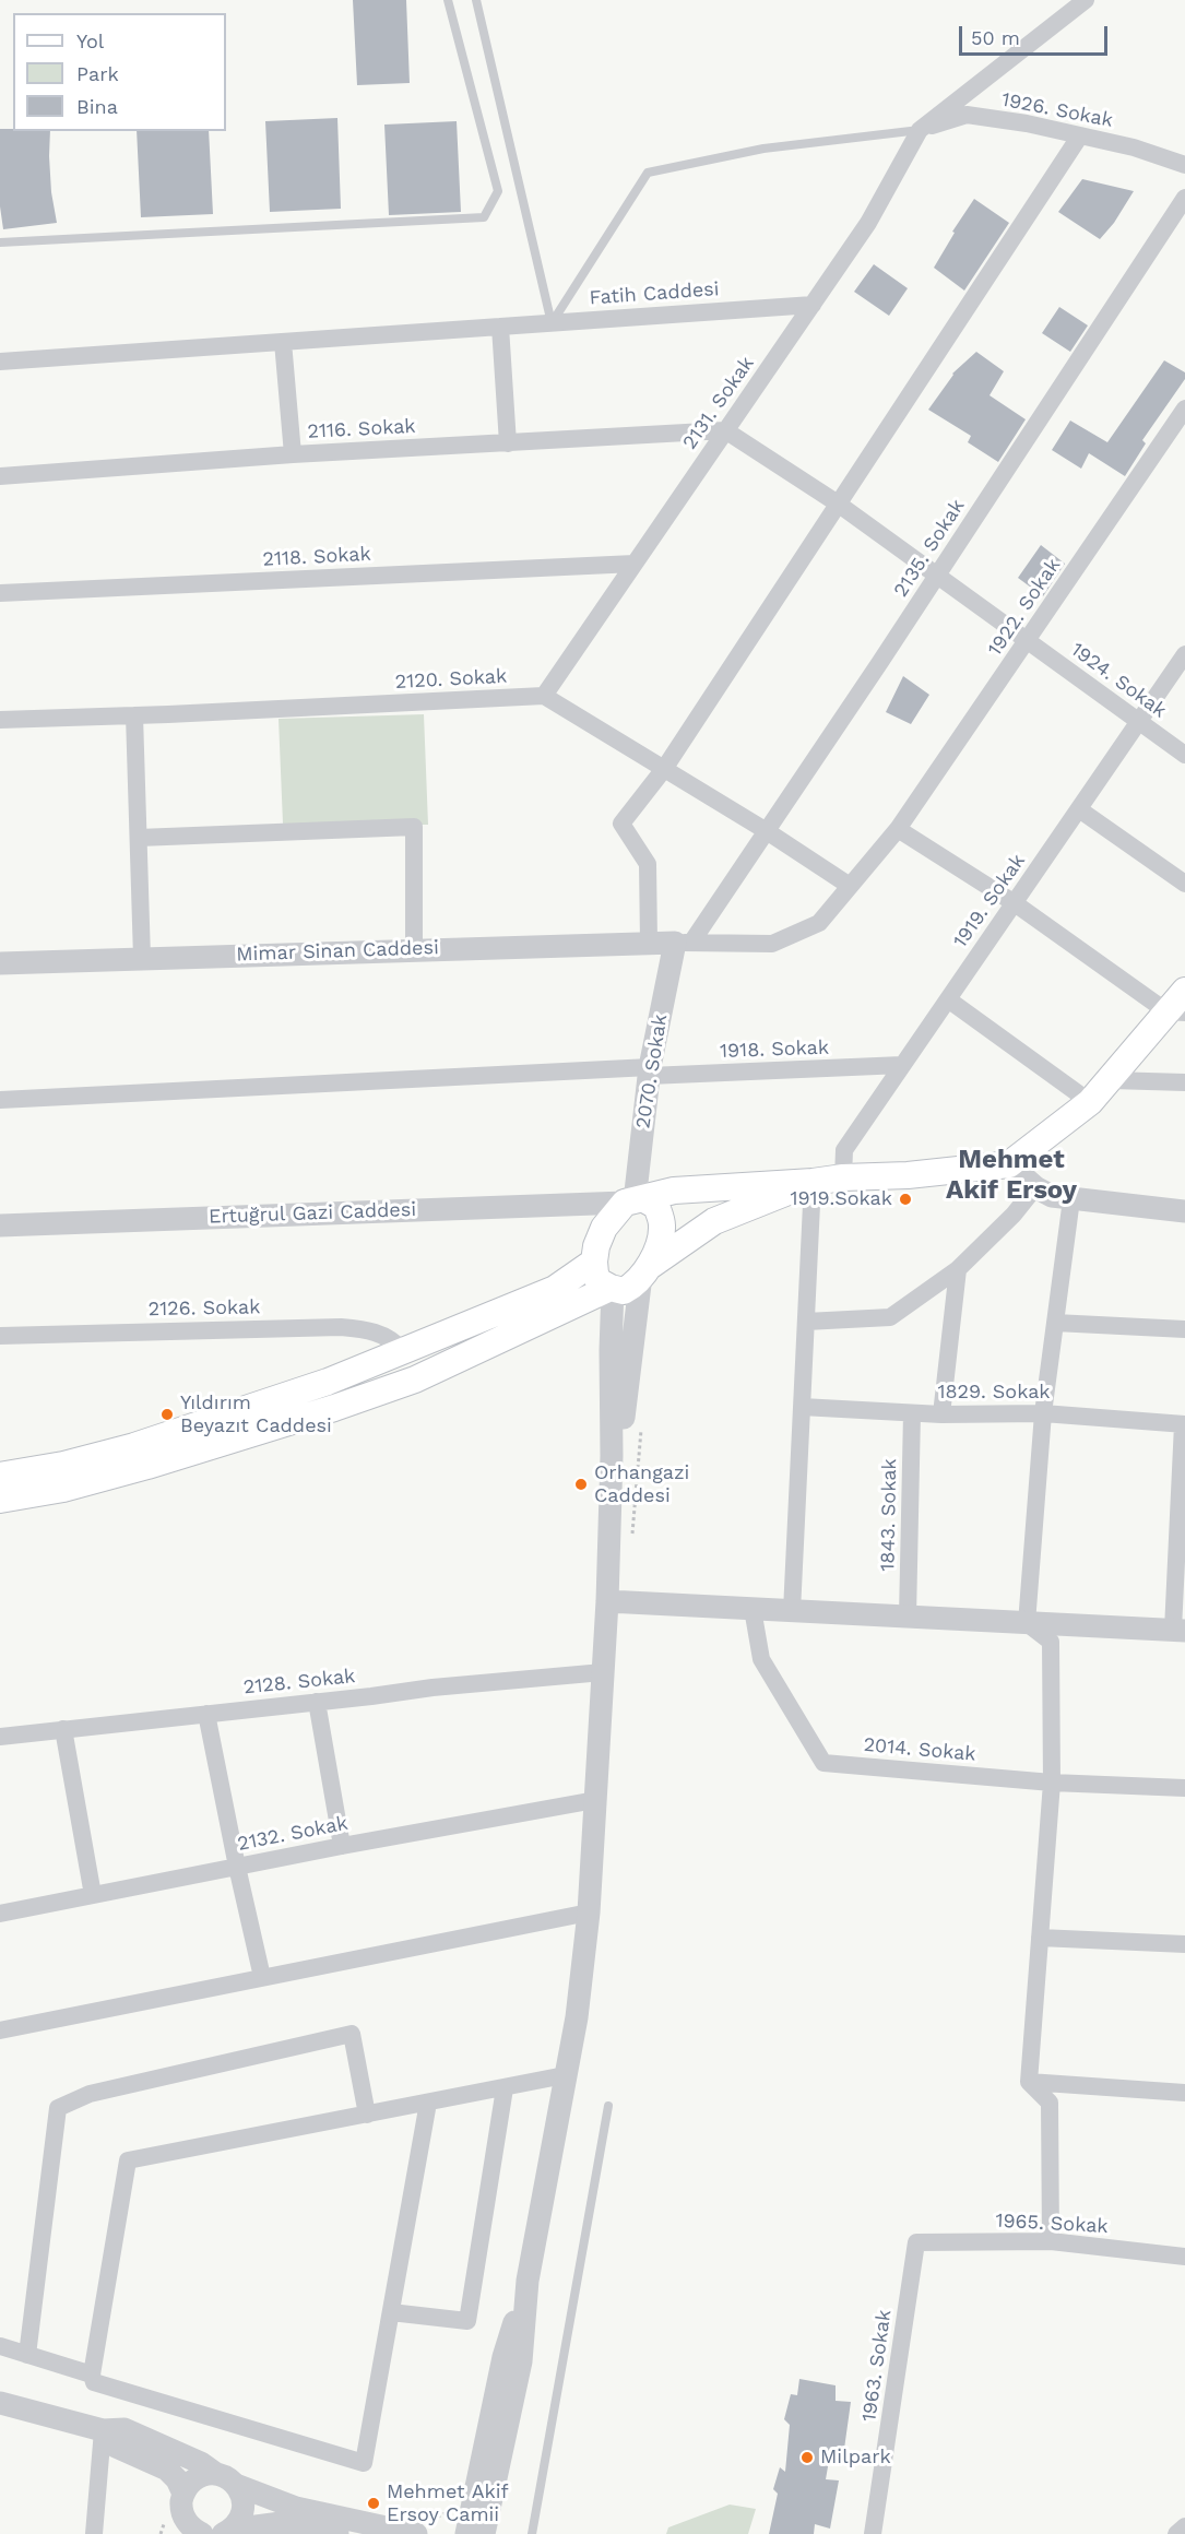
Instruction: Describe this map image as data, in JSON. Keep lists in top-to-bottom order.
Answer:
{
  "streets": {
    "street": [
      "1926. Sokak",
      "Fatih Caddesi",
      "2131. Sokak",
      "2116. Sokak",
      "2135. Sokak",
      "2118. Sokak",
      "1922. Sokak",
      "2120. Sokak",
      "1924. Sokak",
      "1919. Sokak",
      "Mimar Sinan Caddesi",
      "1918. Sokak",
      "2070. Sokak",
      "Ertuğrul Gazi Caddesi",
      "2126. Sokak",
      "1829. Sokak",
      "1843. Sokak",
      "2128. Sokak",
      "2014. Sokak",
      "2132. Sokak",
      "1965. Sokak",
      "1963. Sokak"
    ]
  },
  "crossings": [
    ["1926. Sokak", "2131. Sokak"],
    ["Fatih Caddesi", "2131. Sokak"],
    ["2131. Sokak", "2116. Sokak"],
    ["2131. Sokak", "2118. Sokak"],
    ["2131. Sokak", "2120. Sokak"],
    ["2131. Sokak", "1924. Sokak"],
    ["2116. Sokak", "1924. Sokak"],
    ["2135. Sokak", "1922. Sokak"],
    ["2135. Sokak", "1924. Sokak"],
    ["2135. Sokak", "Mimar Sinan Caddesi"],
    ["2135. Sokak", "2070. Sokak"],
    ["1922. Sokak", "1924. Sokak"],
    ["1922. Sokak", "Mimar Sinan Caddesi"],
    ["1922. Sokak", "2070. Sokak"],
    ["1924. Sokak", "1919. Sokak"],
    ["1919. Sokak", "1918. Sokak"],
    ["Mimar Sinan Caddesi", "2070. Sokak"],
    ["1918. Sokak", "2070. Sokak"],
    ["2070. Sokak", "Ertuğrul Gazi Caddesi"],
    ["1829. Sokak", "1843. Sokak"],
    ["1965. Sokak", "1963. Sokak"]
  ],
  "districts": ["Mehmet Akif Ersoy"],
  "places": [
    "1919.Sokak",
    "Yıldırım Beyazıt Caddesi",
    "Orhangazi Caddesi",
    "Milpark",
    "Mehmet Akif Ersoy Camii"
  ],
  "legend": ["Yol", "Park", "Bina"],
  "scale_bar": "50 m"
}
